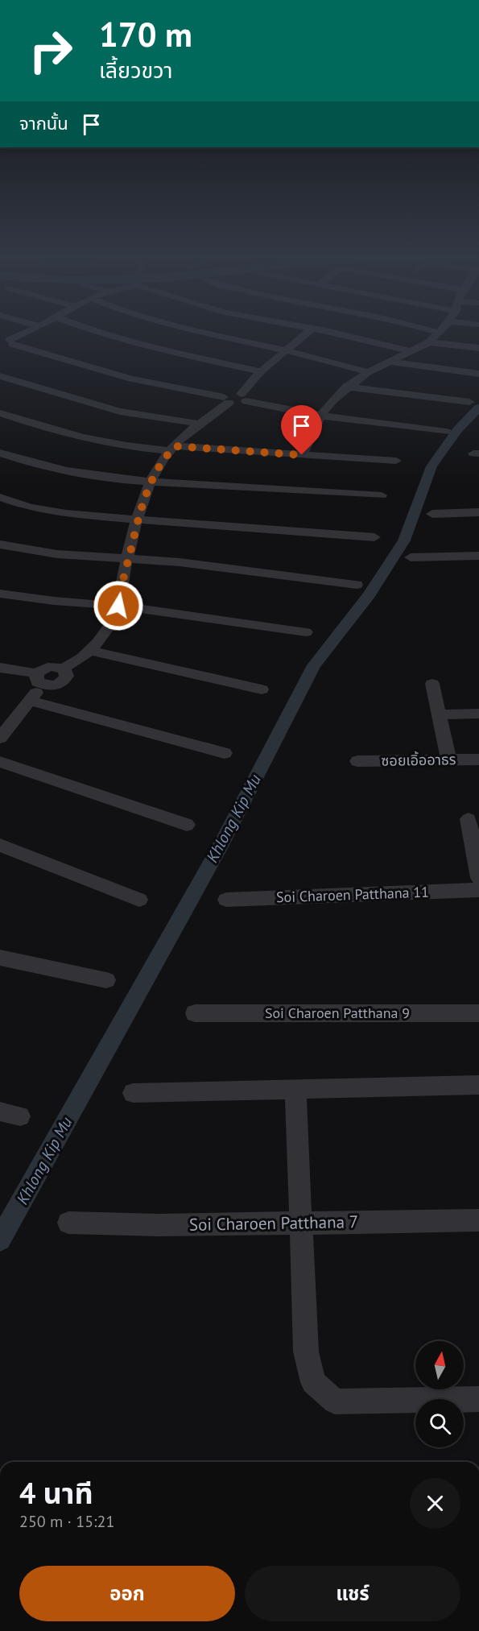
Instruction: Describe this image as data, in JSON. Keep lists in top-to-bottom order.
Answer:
{
  "streets": {
    "street": [
      "ซอยเอิ้ออาธร",
      "Soi Charoen Patthana 11",
      "Soi Charoen Patthana 9",
      "Soi Charoen Patthana 7"
    ]
  },
  "water": ["Khlong Kip Mu"],
  "north": "top",
  "page": {
    "turn": ["170 m", "เลี้ยวขวา"],
    "then": "จากนั้น",
    "heading": ["4 นาที", "250 m · 15:21"],
    "buttons": ["ออก", "แชร์"]
  }
}
